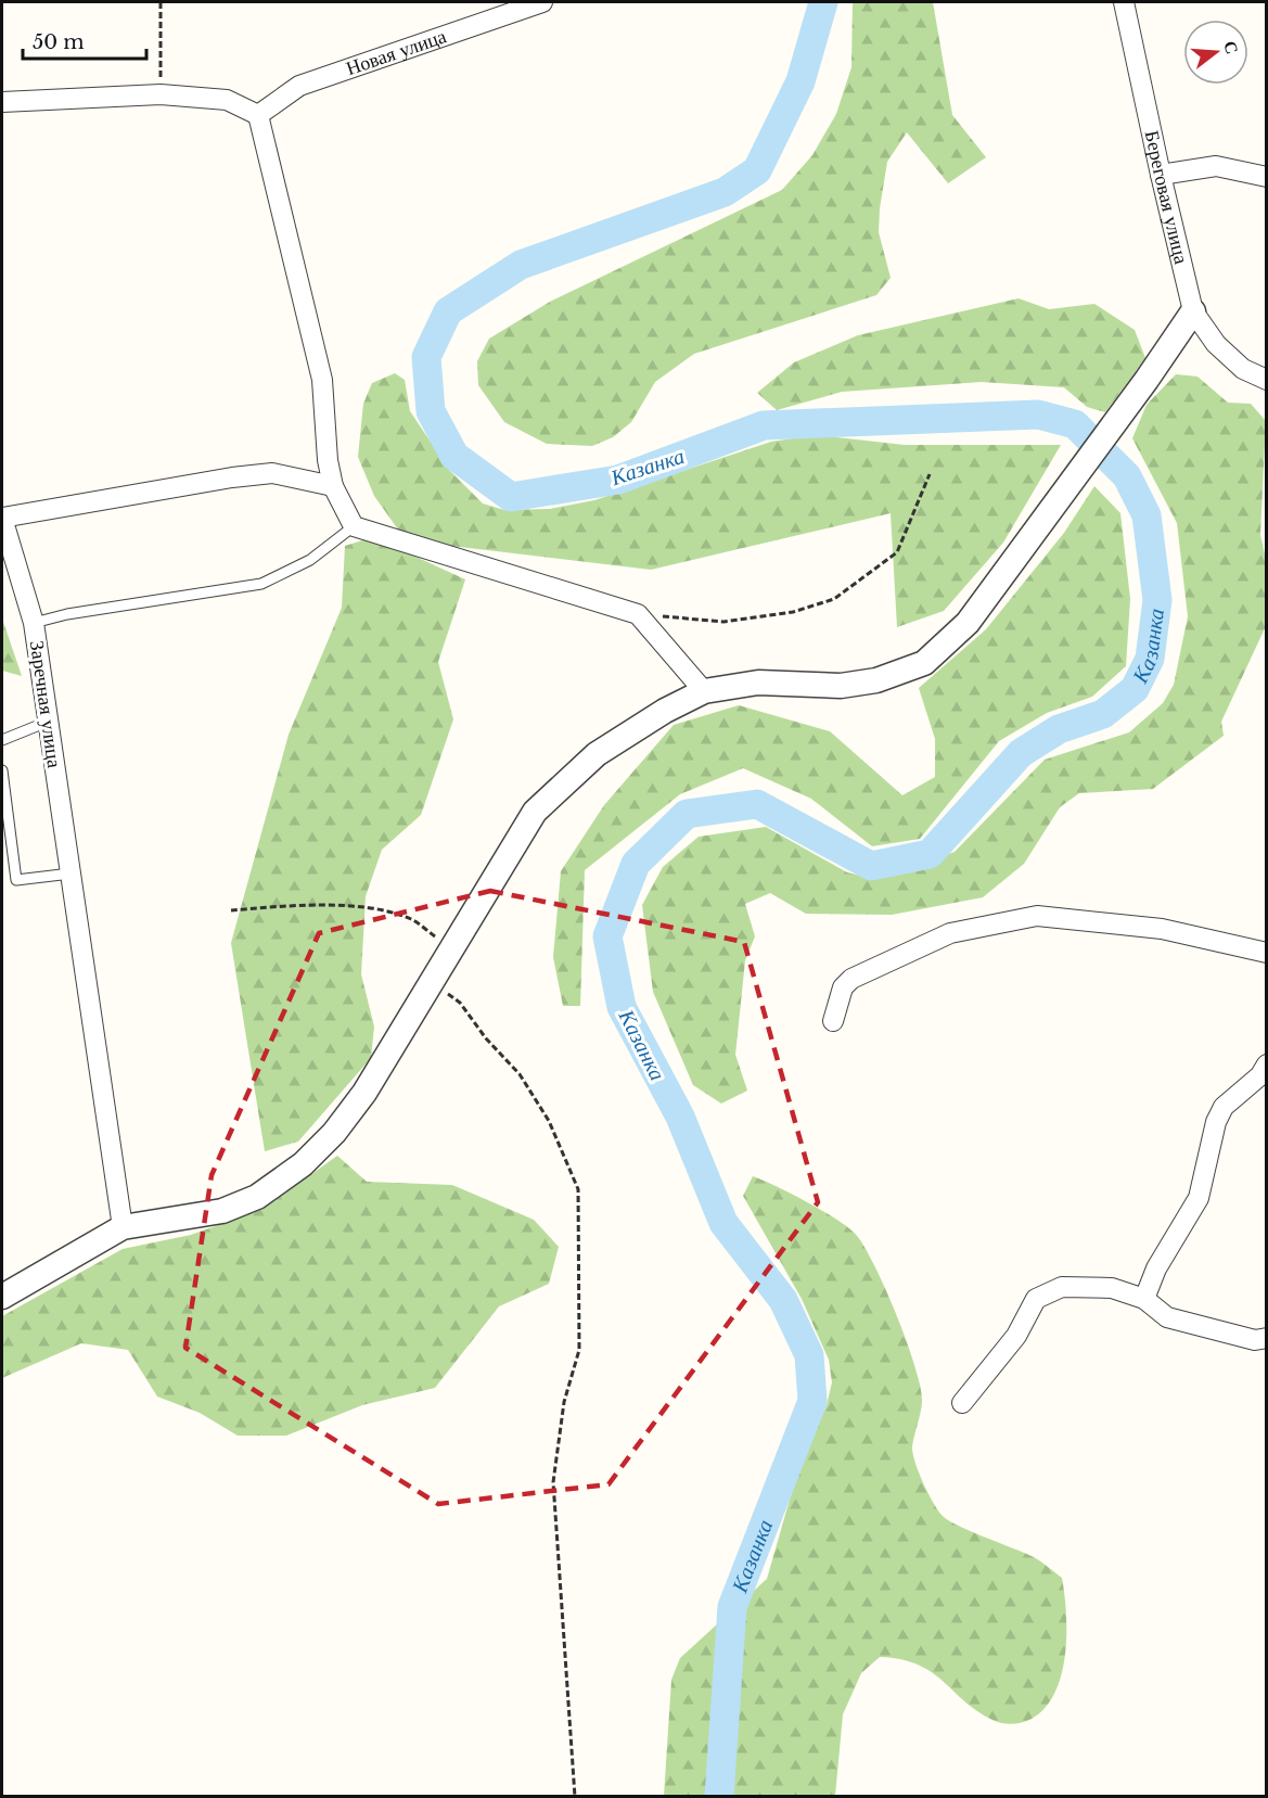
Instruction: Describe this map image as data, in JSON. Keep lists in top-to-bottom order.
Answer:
{
  "streets": {
    "street": ["Новая улица", "Береговая улица", "Заречная улица"]
  },
  "water": ["Казанка"],
  "scale_bar": "50 m",
  "north": "right"
}
